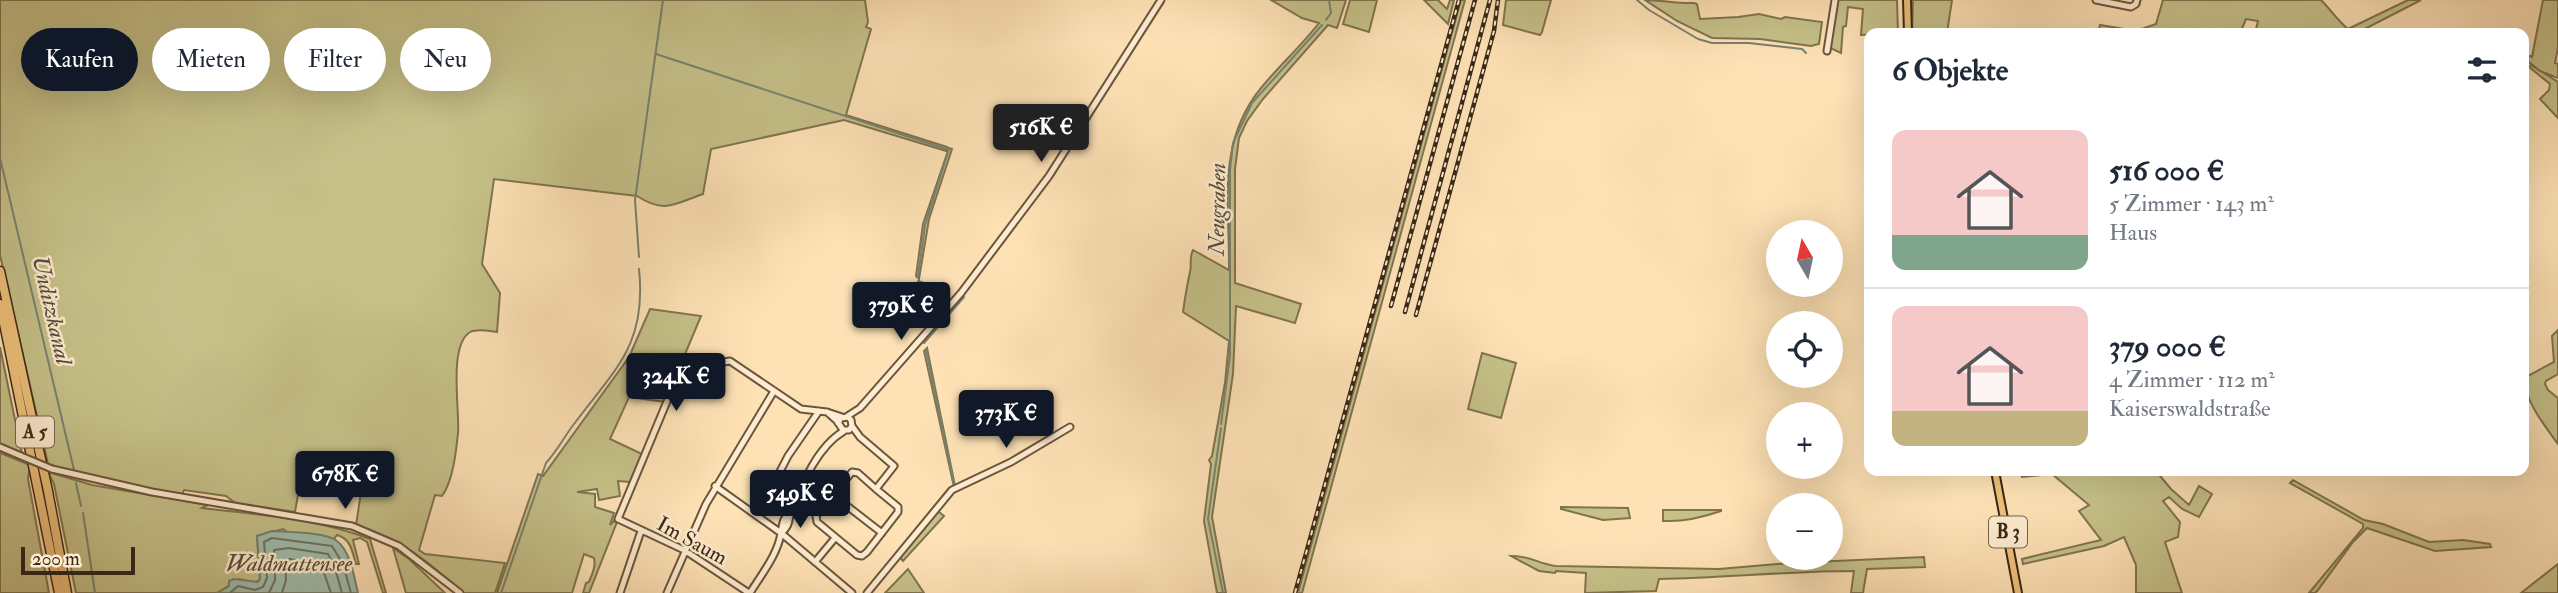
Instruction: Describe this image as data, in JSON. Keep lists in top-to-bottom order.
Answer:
{
  "streets": {
    "highway": ["A 5"],
    "main road": ["B 3"],
    "street": ["Im Saum"]
  },
  "water": ["Neugraben", "Unditzkanal", "Waldmattensee"],
  "scale_bar": "200 m",
  "north": "top",
  "page": {
    "chip": [
      "Kaufen",
      "Mieten",
      "Filter",
      "Neu"
    ],
    "heading": "6 Objekte",
    "price": [
      "516K €",
      "379K €",
      "324K €",
      "373K €",
      "678K €",
      "549K €"
    ],
    "list": [
      {
        "name": "516 000 €",
        "note": "5 Zimmer · 143 m² · Haus"
      },
      {
        "name": "379 000 €",
        "note": "4 Zimmer · 112 m² · Kaiserswaldstraße"
      }
    ],
    "map_buttons": ["+", "−"],
    "scale": "200 m"
  }
}
